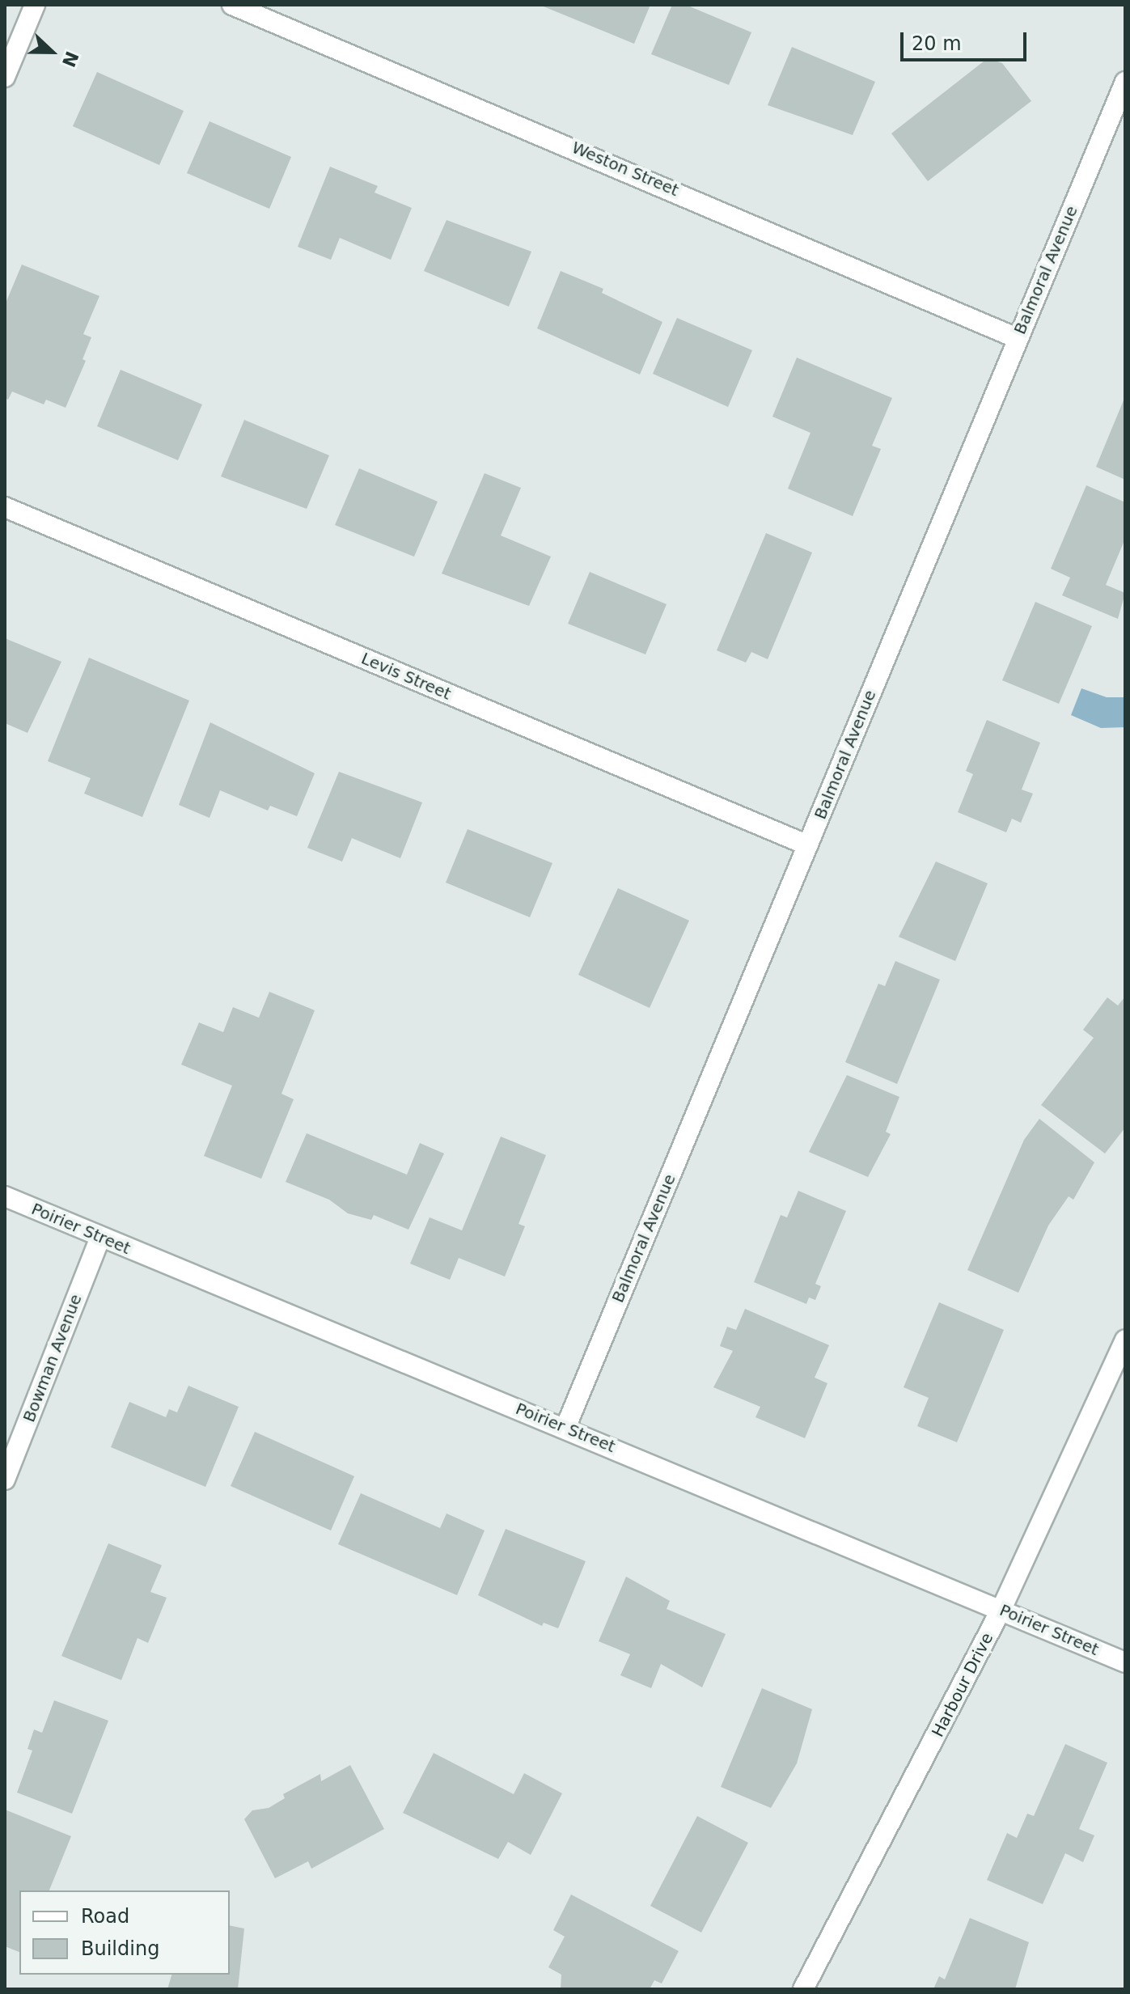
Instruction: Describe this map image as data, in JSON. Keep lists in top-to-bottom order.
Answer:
{
  "streets": {
    "street": [
      "Weston Street",
      "Balmoral Avenue",
      "Levis Street",
      "Poirier Street",
      "Bowman Avenue",
      "Harbour Drive"
    ]
  },
  "crossings": [
    ["Weston Street", "Balmoral Avenue"],
    ["Balmoral Avenue", "Levis Street"],
    ["Balmoral Avenue", "Poirier Street"],
    ["Poirier Street", "Bowman Avenue"],
    ["Poirier Street", "Harbour Drive"]
  ],
  "legend": ["Road", "Building"],
  "scale_bar": "20 m",
  "north": "right"
}
